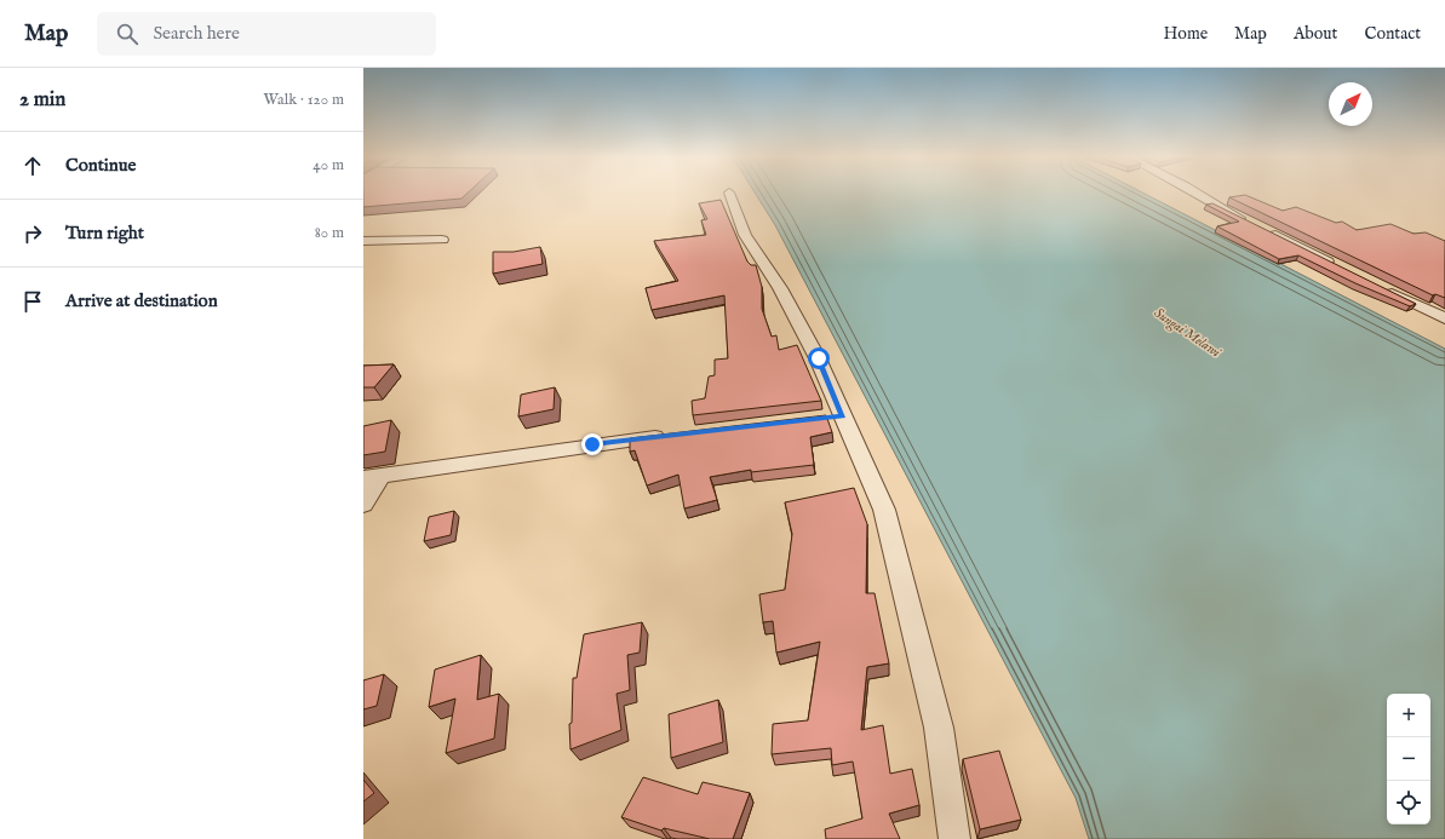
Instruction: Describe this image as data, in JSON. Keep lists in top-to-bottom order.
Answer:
{
  "water": ["Sungai Melawi"],
  "north": "top right",
  "page": {
    "header": "Map",
    "search": "Search here",
    "nav": [
      "Home",
      "Map",
      "About",
      "Contact"
    ],
    "heading": ["2 min", "Walk · 120 m"],
    "list": [
      ["Continue", "40 m"],
      ["Turn right", "80 m"],
      "Arrive at destination"
    ],
    "map_buttons": ["+", "−"]
  }
}
